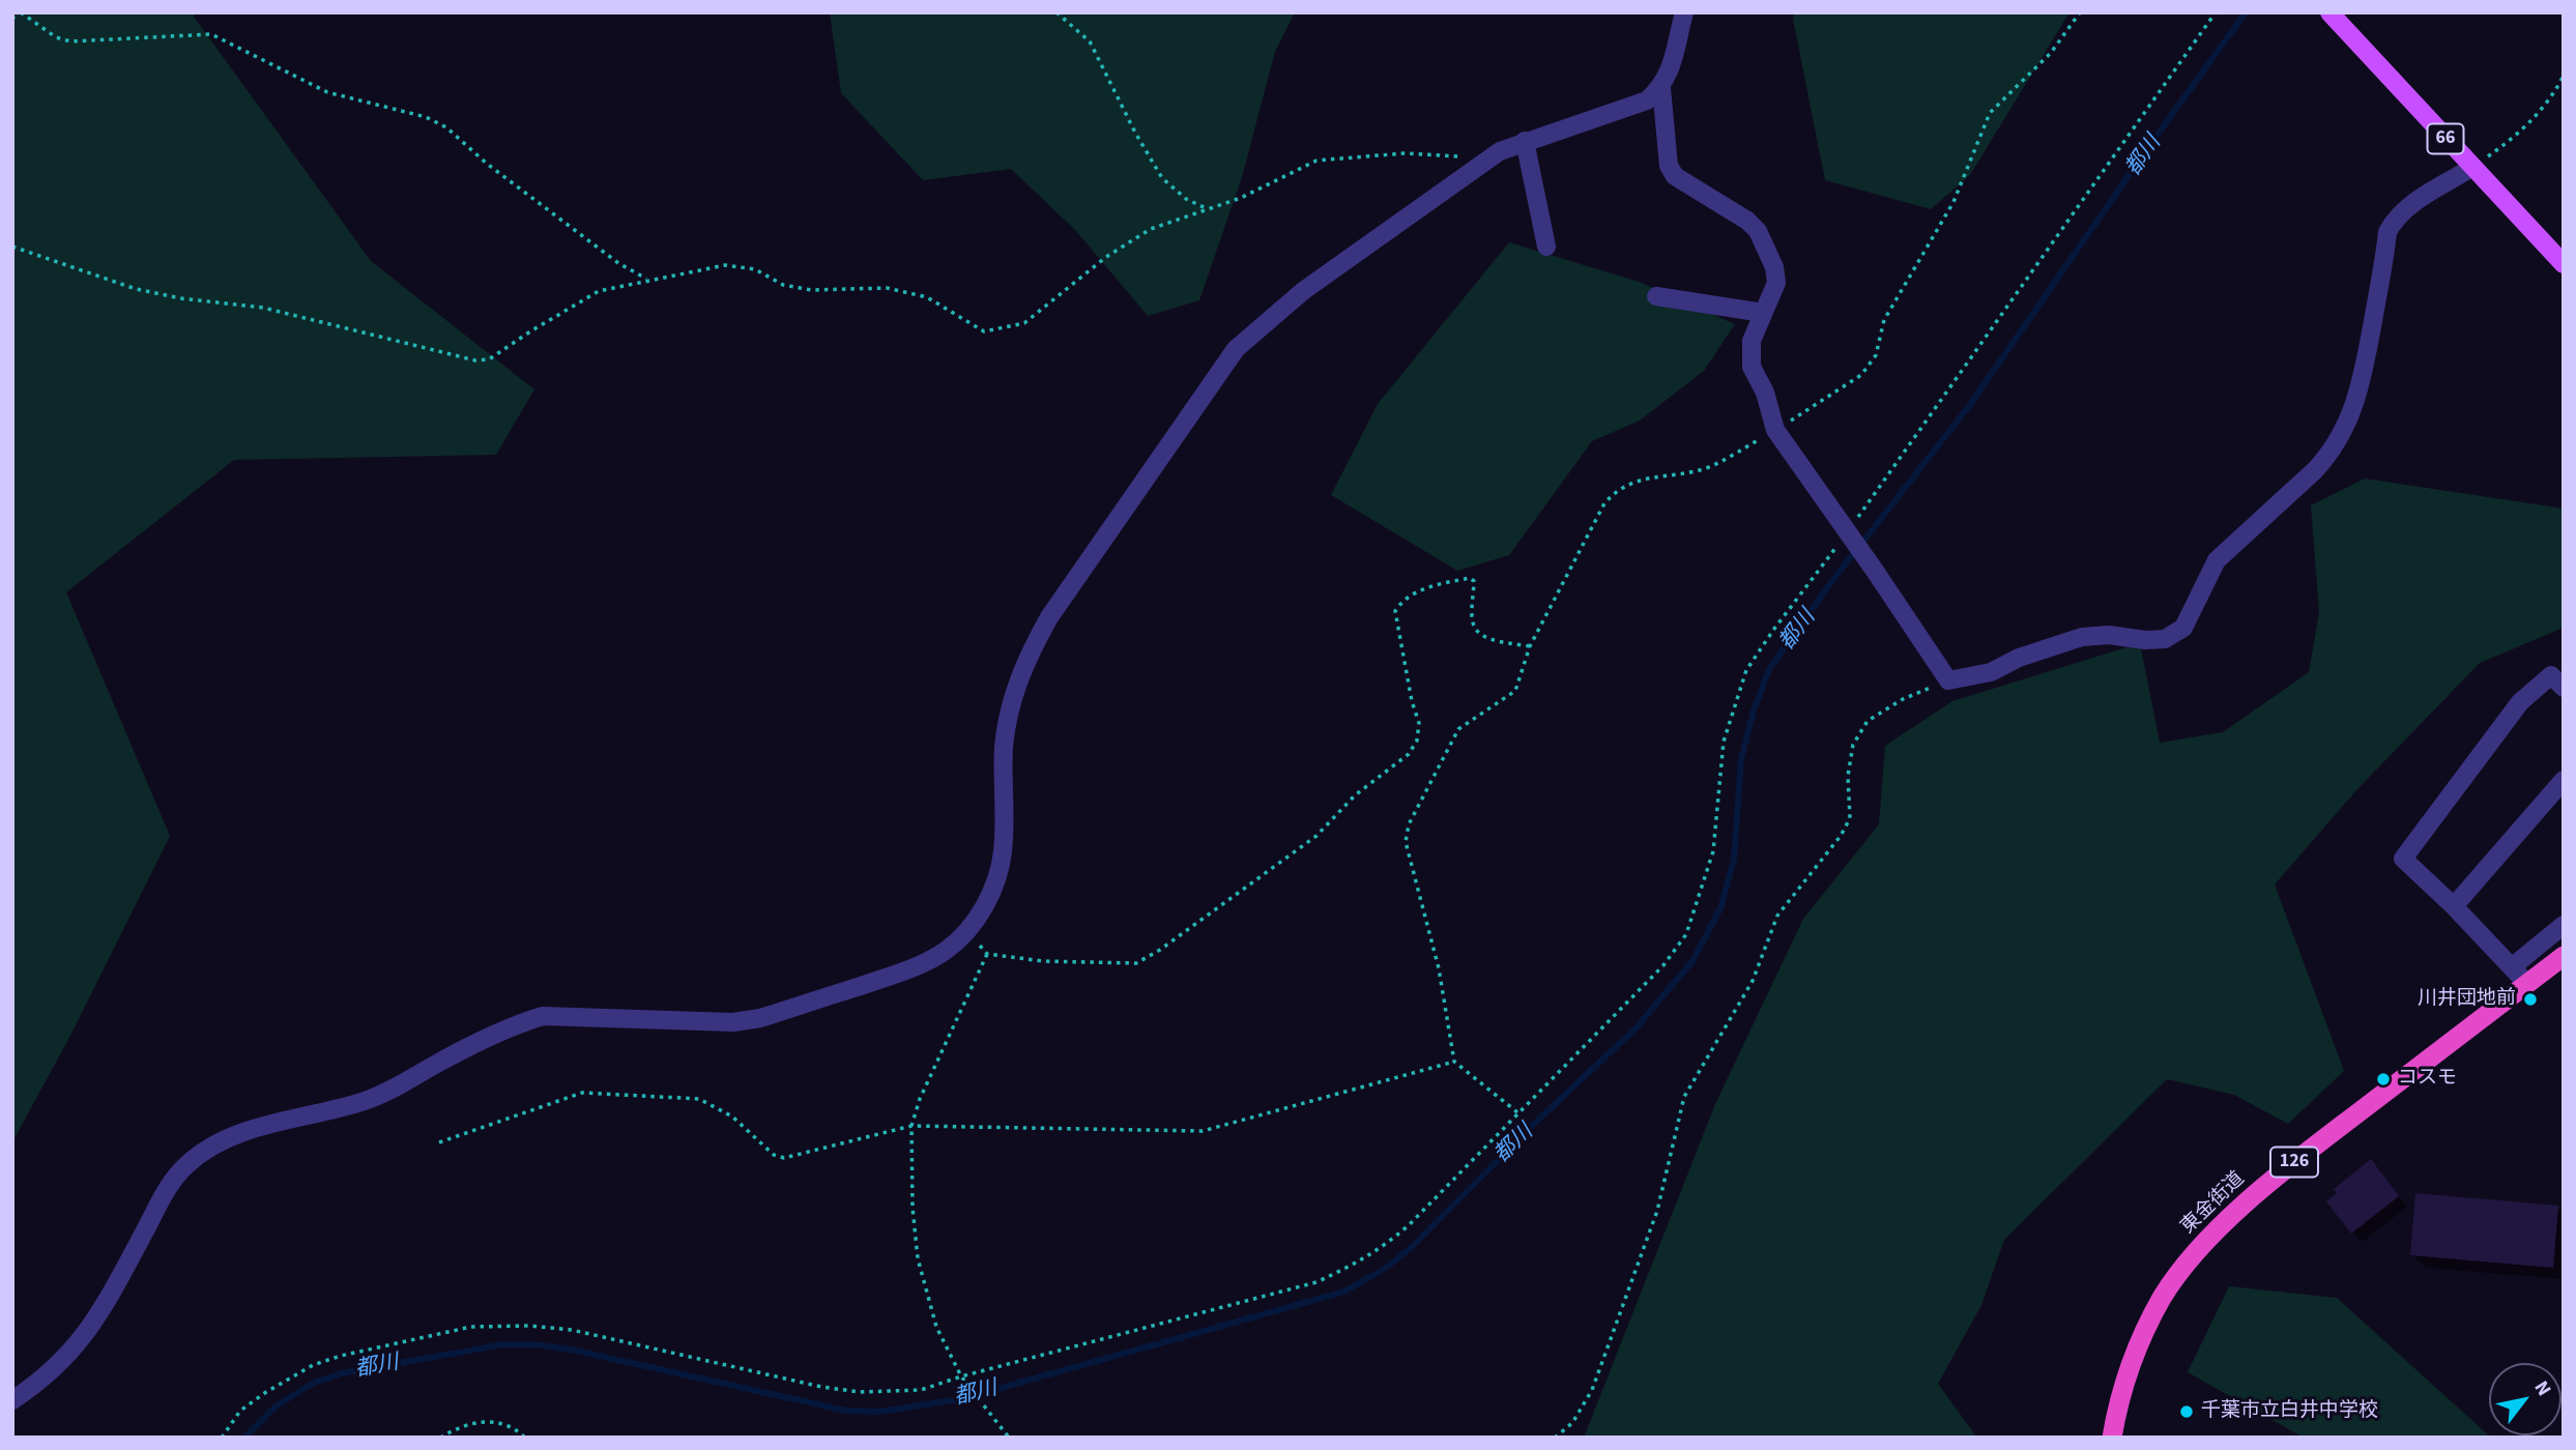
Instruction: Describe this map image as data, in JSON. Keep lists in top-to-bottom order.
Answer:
{
  "streets": {
    "highway": ["126", "東金街道"],
    "main road": ["66"]
  },
  "water": ["都川"],
  "places": ["川井団地前", "コスモ", "千葉市立白井中学校"],
  "north": "top right"
}
